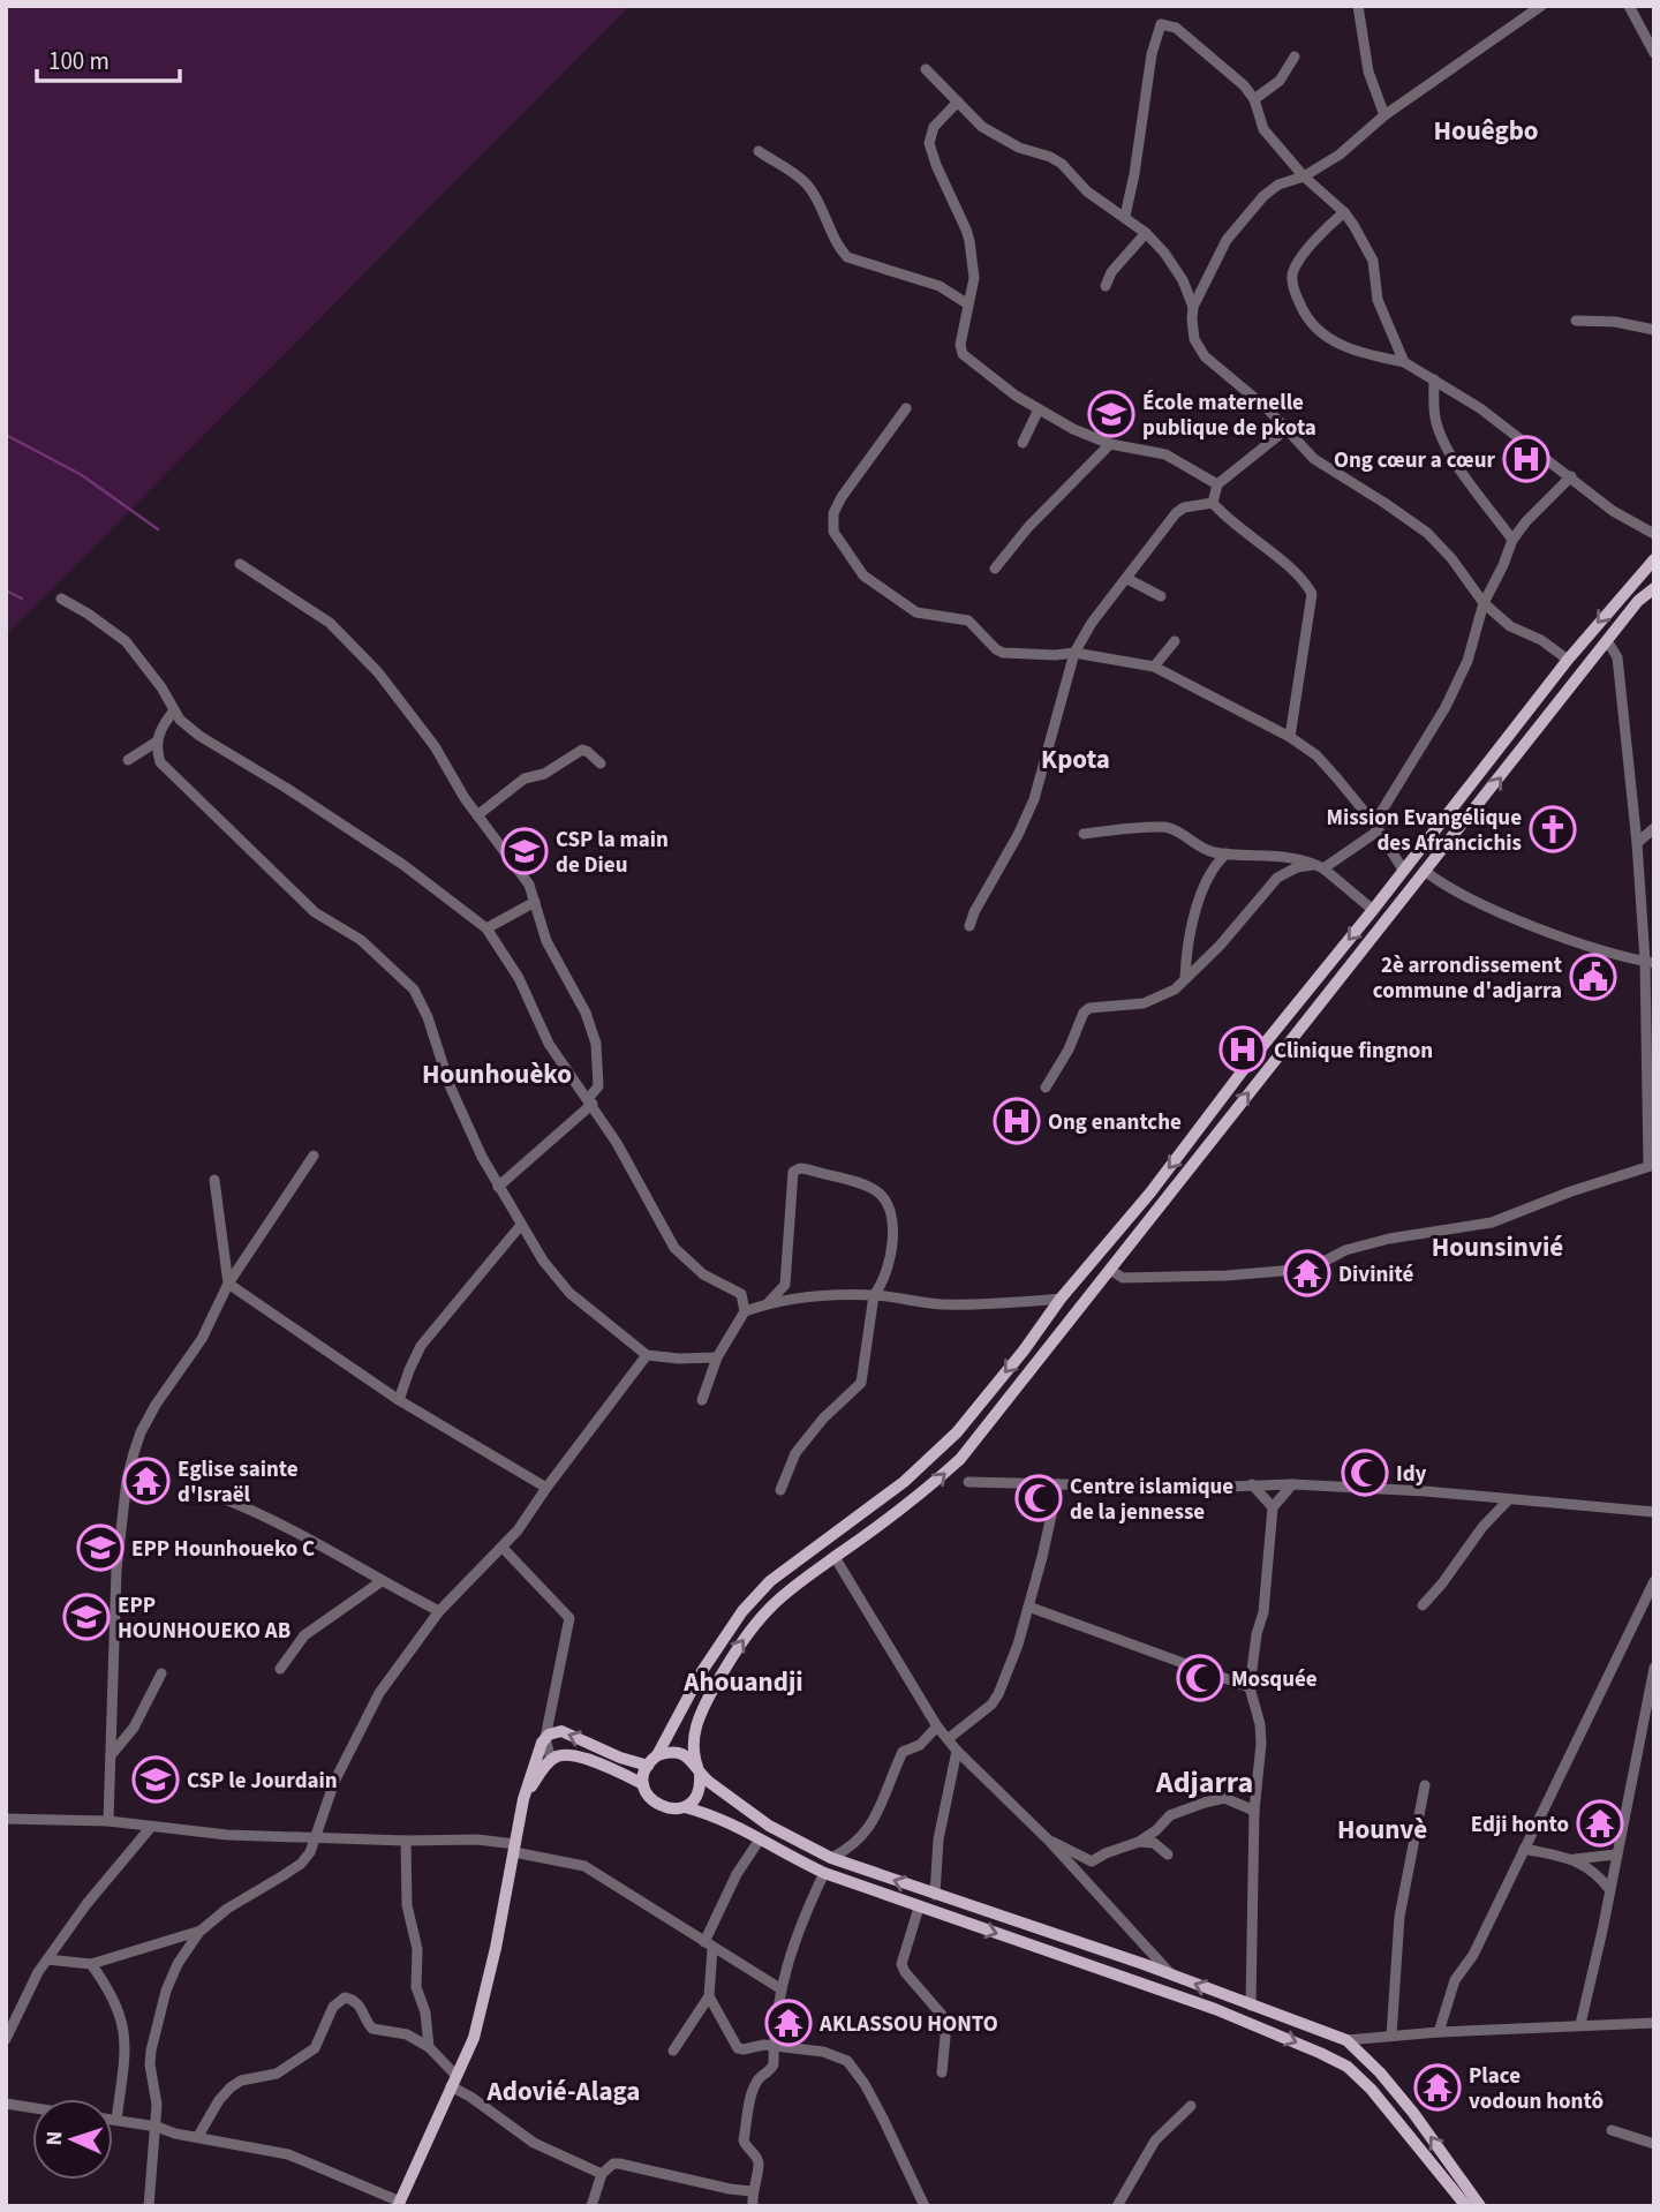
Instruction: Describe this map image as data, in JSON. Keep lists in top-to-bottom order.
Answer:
{
  "districts": [
    "Houêgbo",
    "Kpota",
    "Hounhouèko",
    "Hounsinvié",
    "Ahouandji",
    "Adjarra",
    "Hounvè",
    "Adovié-Alaga"
  ],
  "places": {
    "school or university": [
      "École maternelle publique de pkota",
      "CSP la main de Dieu",
      "EPP Hounhoueko C",
      "EPP HOUNHOUEKO AB",
      "CSP le Jourdain"
    ],
    "hospital": ["Ong cœur a cœur", "Clinique fingnon", "Ong enantche"],
    "church": ["Mission Evangélique des Afrancichis"],
    "public building": ["2è arrondissement commune d'adjarra"],
    "temple": [
      "Divinité",
      "Eglise sainte d'Israël",
      "Edji honto",
      "AKLASSOU HONTO",
      "Place vodoun hontô"
    ],
    "mosque": ["Idy", "Centre islamique de la jennesse", "Mosquée"]
  },
  "scale_bar": "100 m",
  "north": "left"
}
